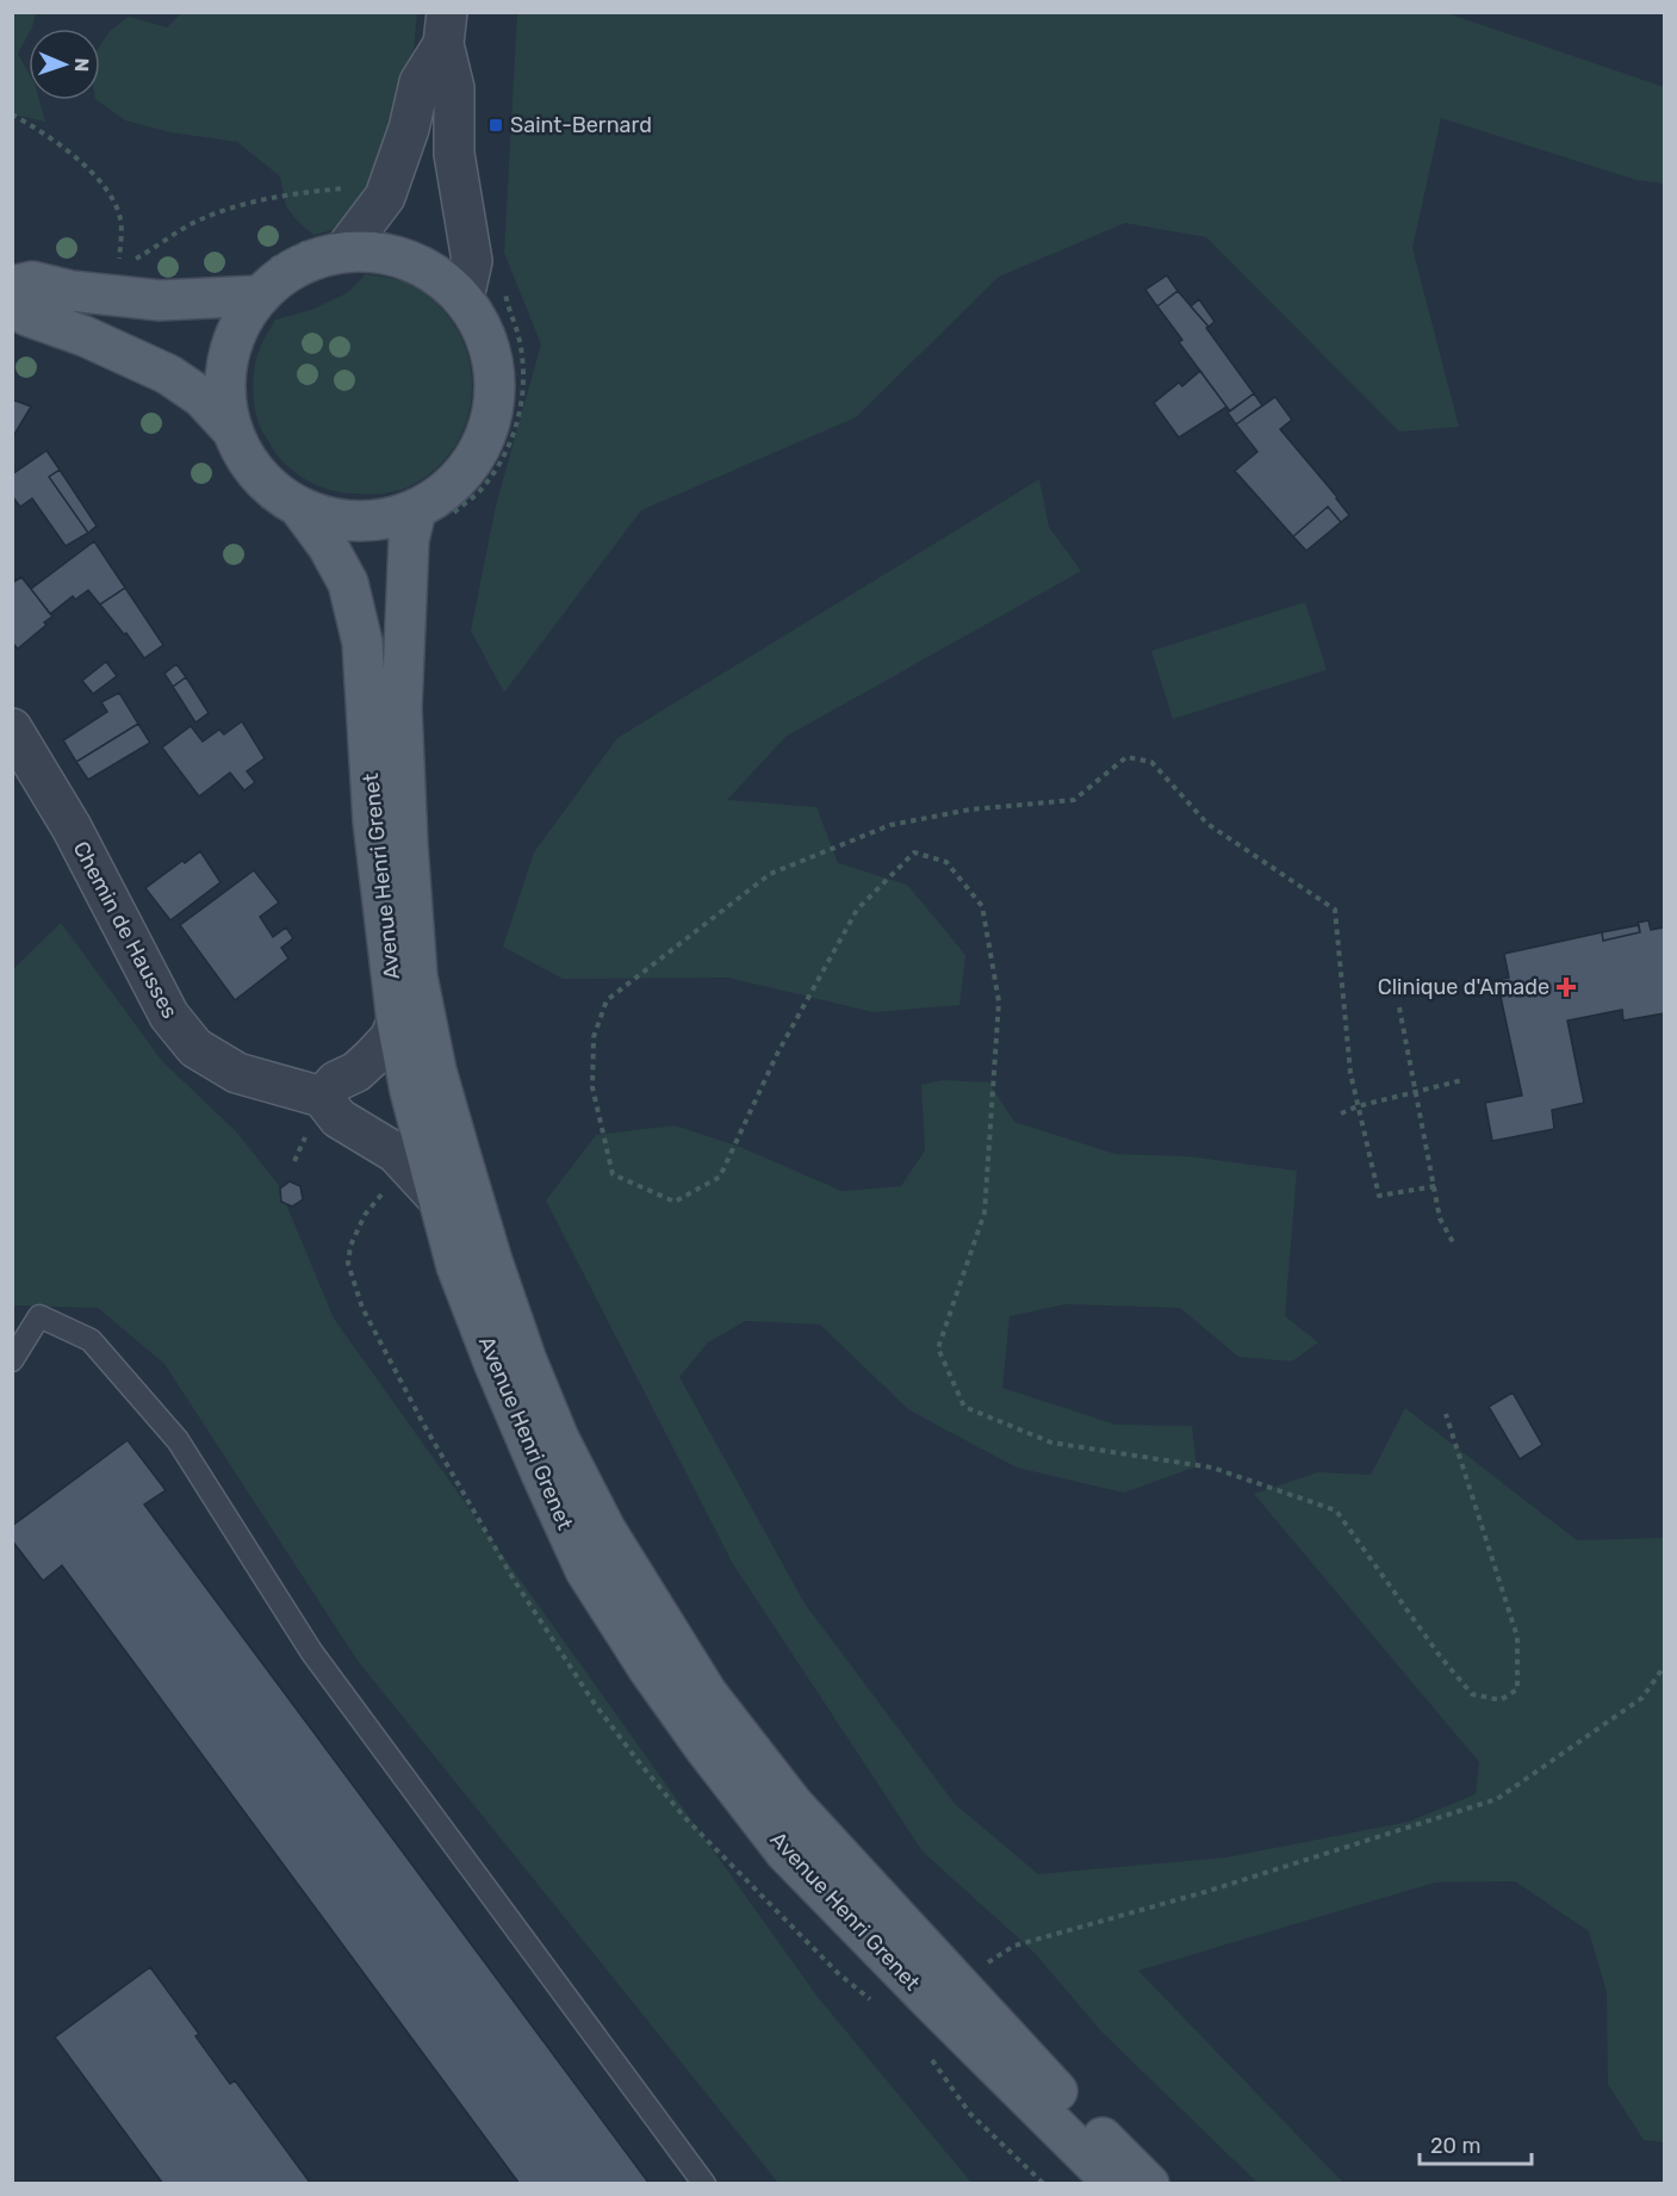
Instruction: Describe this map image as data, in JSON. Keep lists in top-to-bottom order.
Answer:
{
  "streets": {
    "main road": ["Avenue Henri Grenet"],
    "street": ["Chemin de Hausses"]
  },
  "places": {
    "transit": ["Saint-Bernard"],
    "health": ["Clinique d'Amade"]
  },
  "scale_bar": "20 m",
  "north": "right"
}
